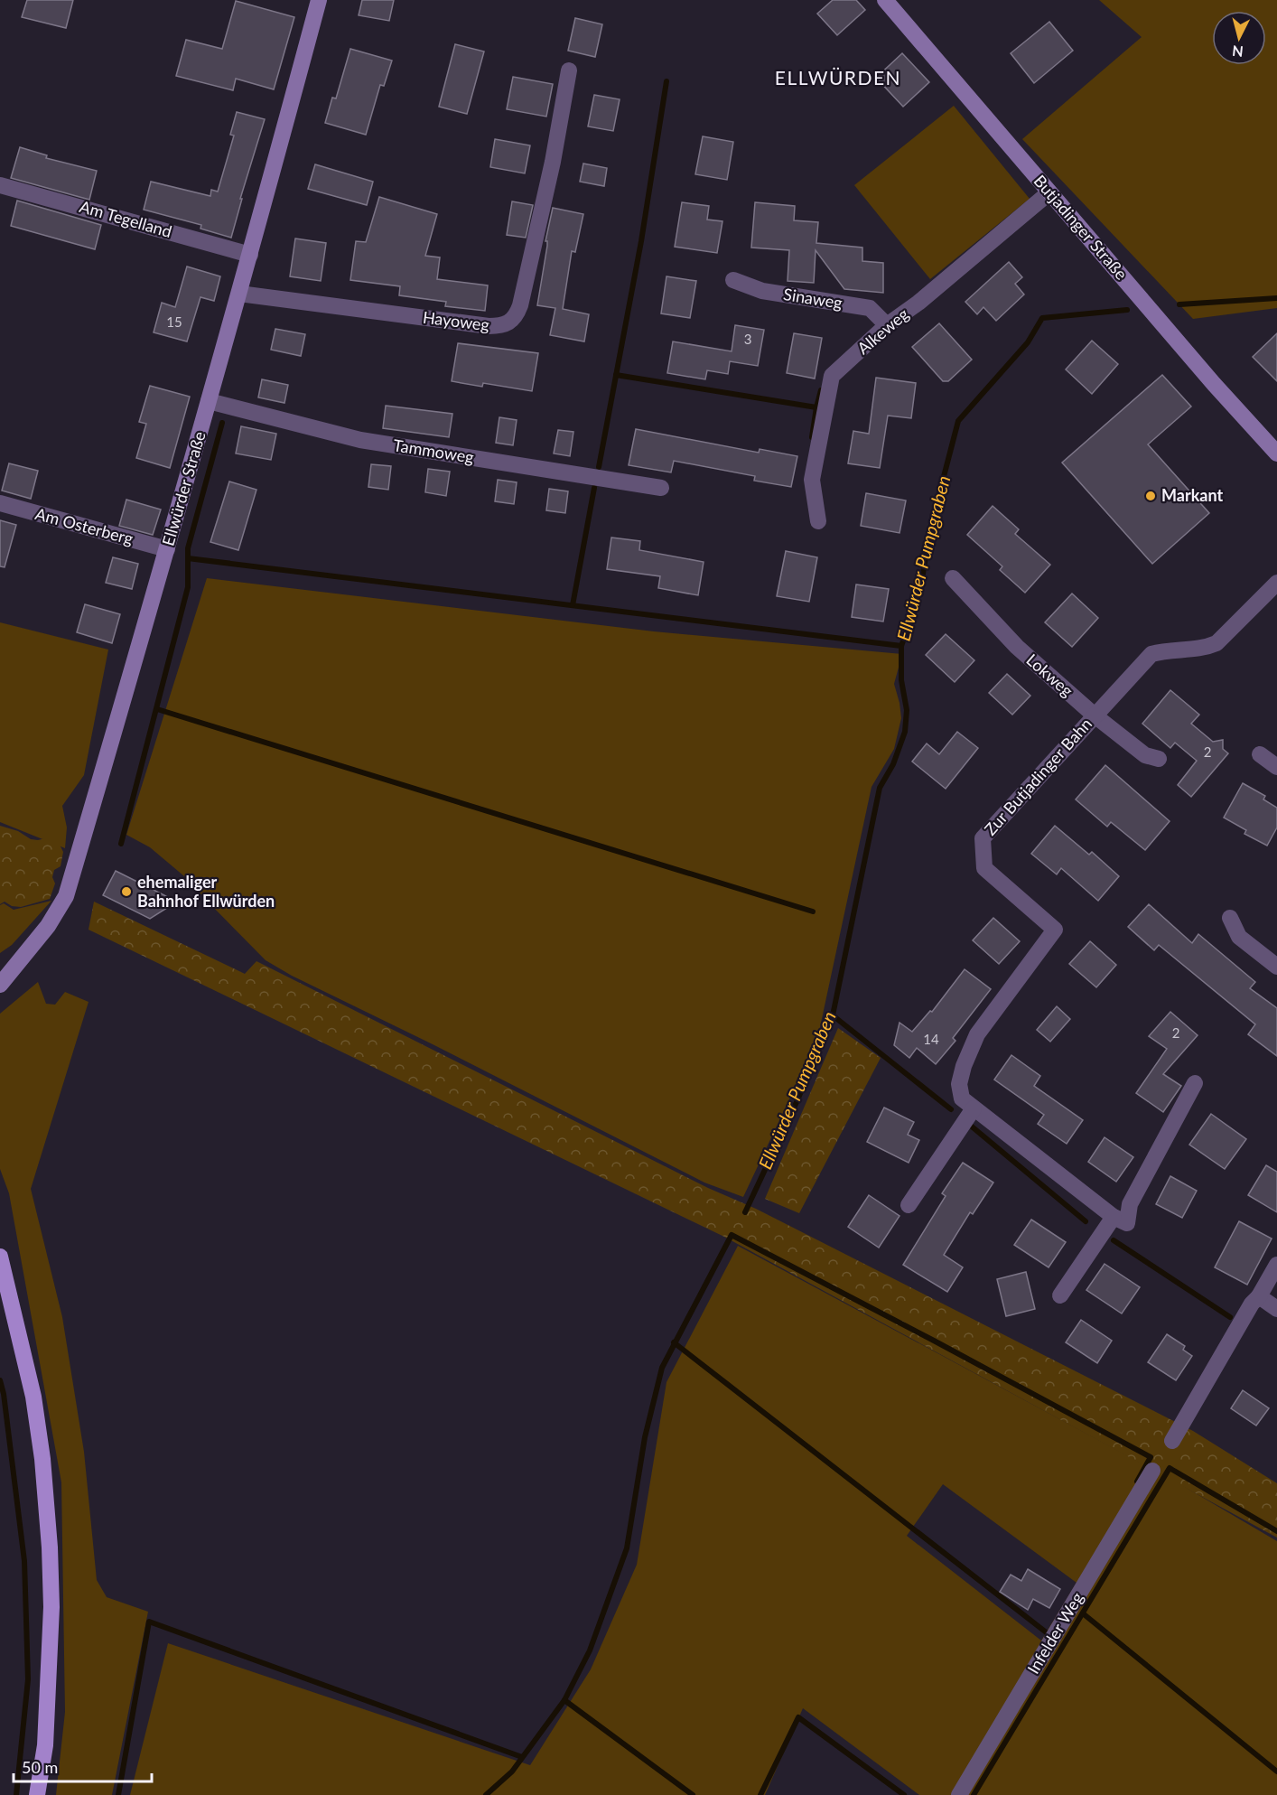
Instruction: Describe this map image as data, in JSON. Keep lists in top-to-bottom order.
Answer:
{
  "streets": {
    "street": [
      "Am Tegelland",
      "Butjadinger Straße",
      "Sinaweg",
      "Hayoweg",
      "Alkeweg",
      "Tammoweg",
      "Ellwürder Straße",
      "Am Osterberg",
      "Lokweg",
      "Zur Butjadinger Bahn",
      "Infelder Weg"
    ]
  },
  "crossings": [
    ["Am Tegelland", "Ellwürder Straße"],
    ["Butjadinger Straße", "Alkeweg"],
    ["Sinaweg", "Alkeweg"],
    ["Hayoweg", "Ellwürder Straße"],
    ["Tammoweg", "Ellwürder Straße"],
    ["Ellwürder Straße", "Am Osterberg"],
    ["Lokweg", "Zur Butjadinger Bahn"]
  ],
  "districts": ["ELLWÜRDEN"],
  "water": ["Ellwürder Pumpgraben"],
  "places": ["Markant", "ehemaliger Bahnhof Ellwürden"],
  "house_numbers": [
    "15",
    "3",
    "2",
    "2",
    "14"
  ],
  "scale_bar": "50 m",
  "north": "bottom"
}
